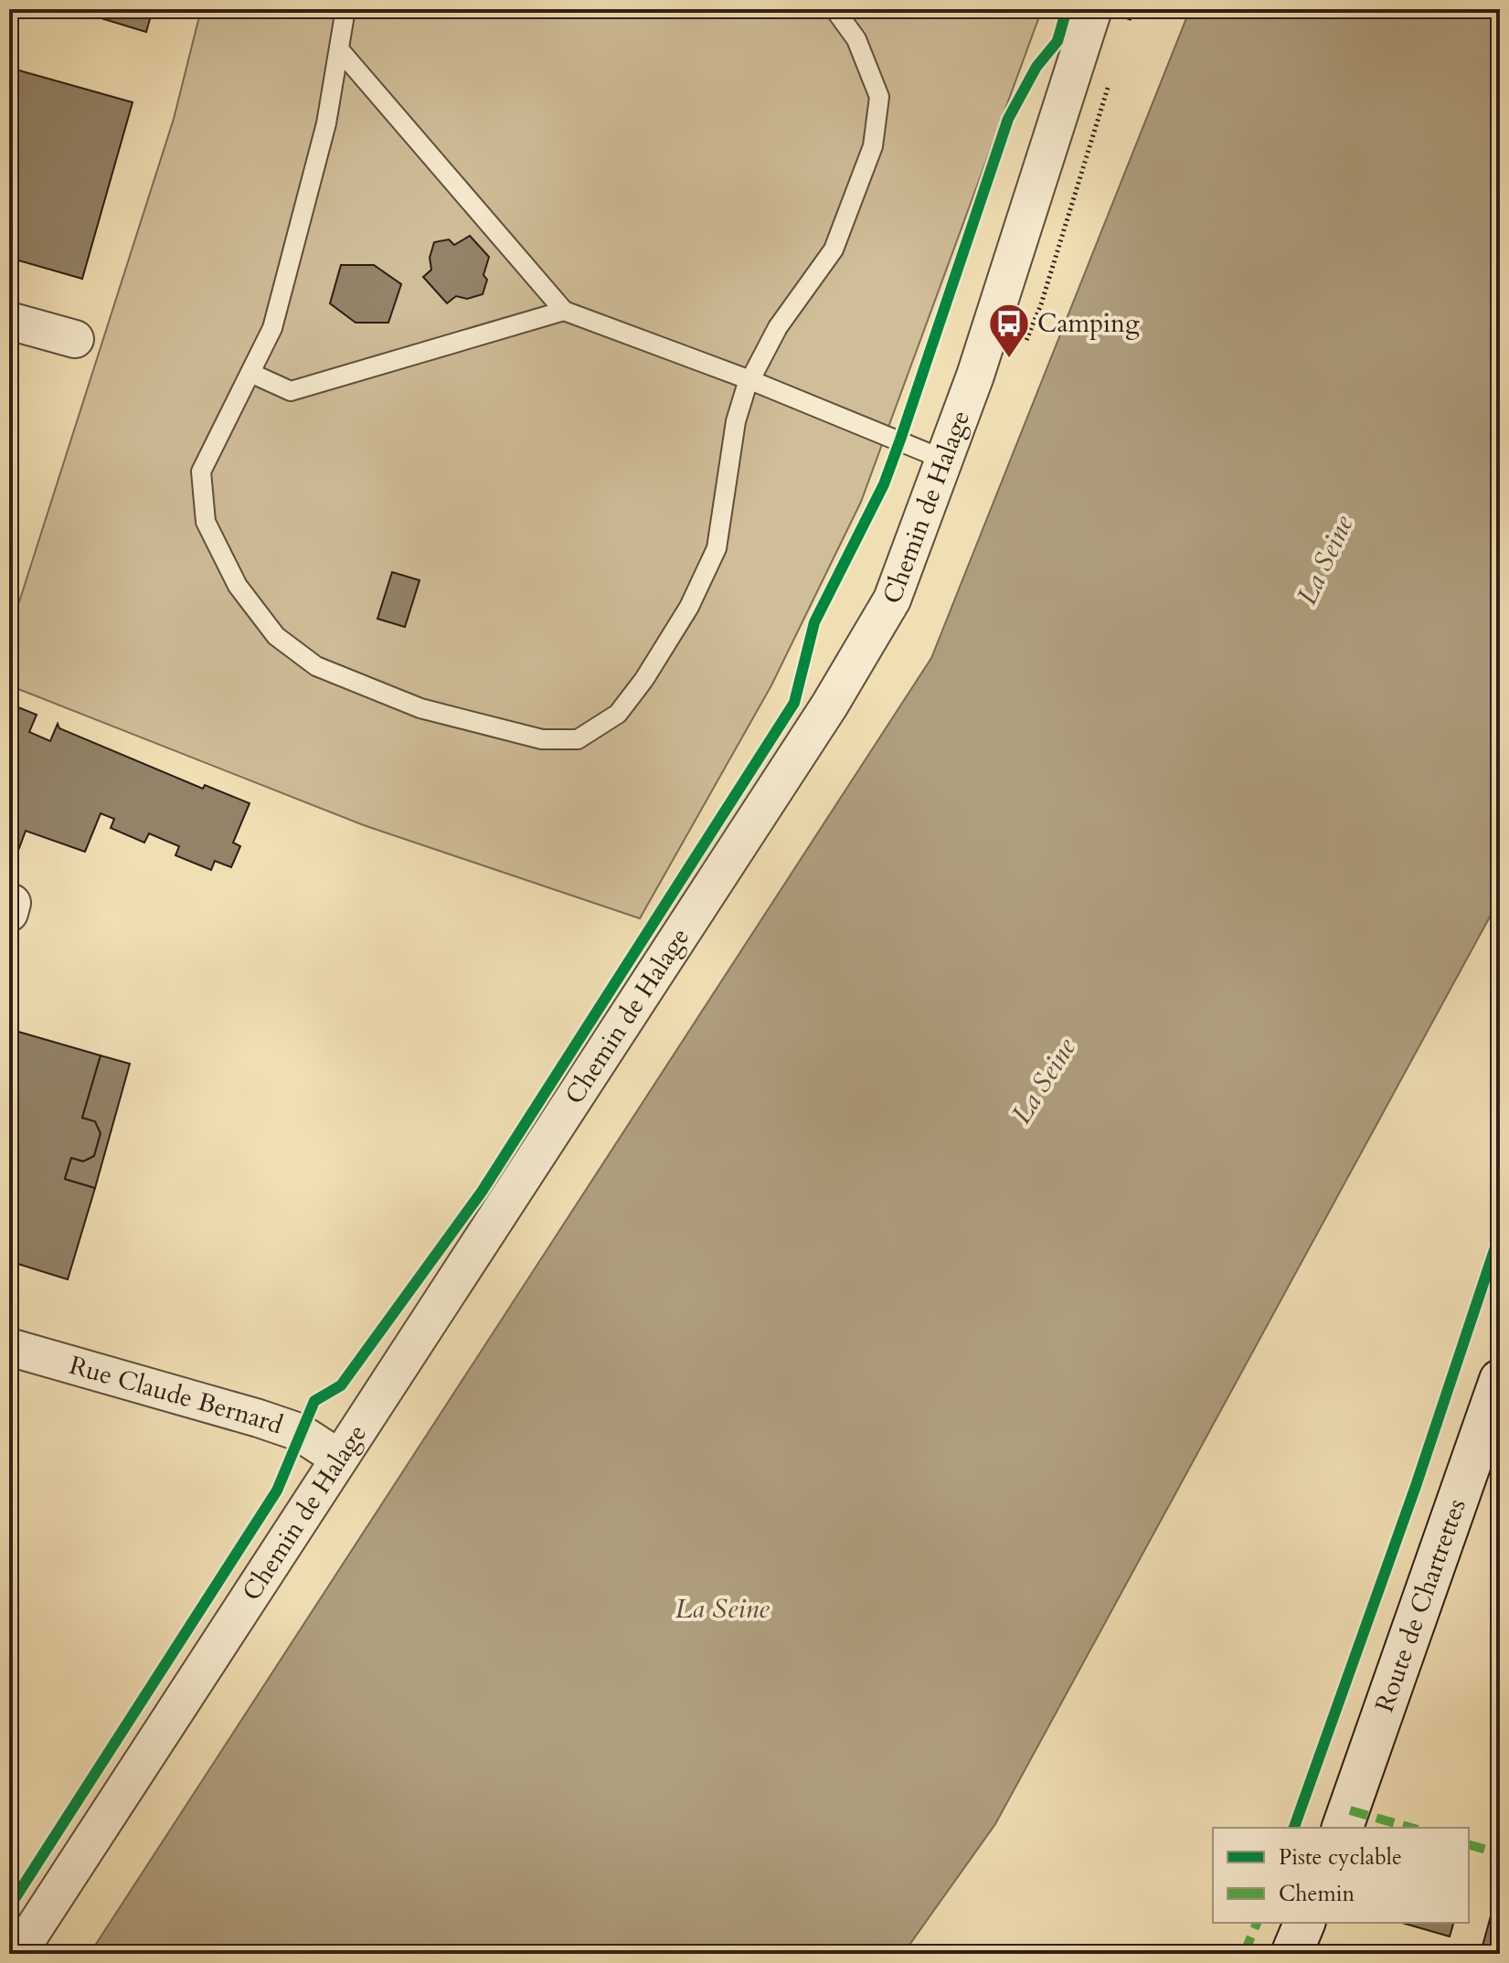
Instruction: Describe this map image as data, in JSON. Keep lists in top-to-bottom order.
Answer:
{
  "streets": {
    "main road": ["Route de Chartrettes"],
    "street": ["Chemin de Halage", "Rue Claude Bernard"]
  },
  "crossings": [
    ["Chemin de Halage", "Rue Claude Bernard"]
  ],
  "water": ["La Seine"],
  "places": {
    "bus stop": ["Camping"]
  },
  "legend": ["Piste cyclable", "Chemin"]
}
